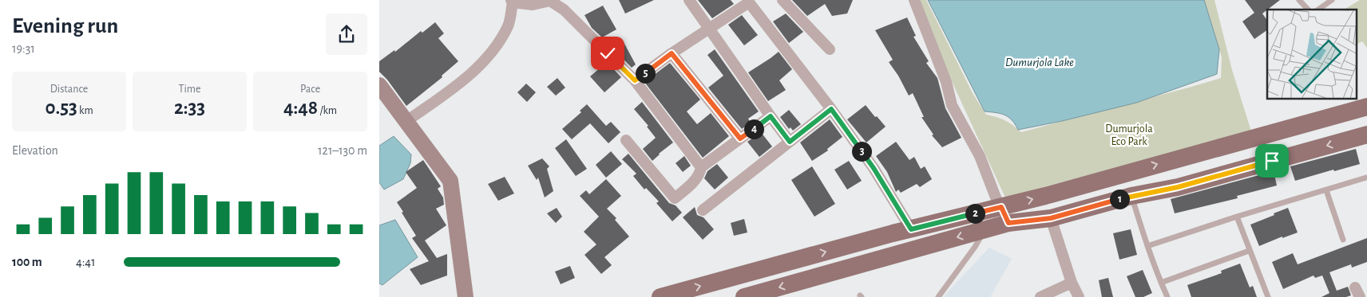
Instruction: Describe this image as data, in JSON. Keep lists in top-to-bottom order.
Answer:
{
  "water": ["Dumurjola Lake"],
  "parks": ["Dumurjola Eco Park"],
  "page": {
    "heading": ["Evening run", "19:31"],
    "pins": [
      "5",
      "4",
      "3",
      "1",
      "2"
    ],
    "stats": [
      ["Distance", "0.53 km"],
      ["Time", "2:33"],
      ["Pace", "4:48 /km"]
    ],
    "chart": ["Elevation", "121–130 m"],
    "list": [
      {
        "name": "100 m",
        "note": "4:41"
      }
    ]
  }
}
